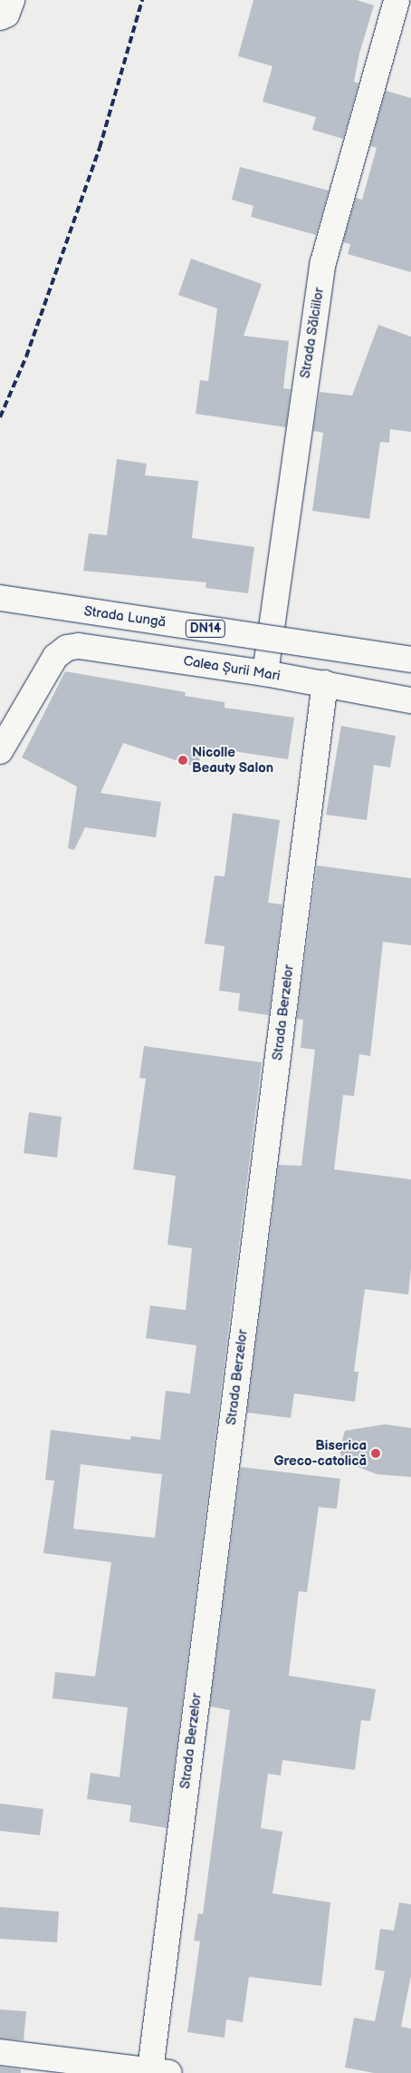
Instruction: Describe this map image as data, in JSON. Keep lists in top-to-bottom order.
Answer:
{
  "streets": {
    "street": [
      "Strada Sălciilor",
      "Strada Lungă",
      "DN14",
      "Calea Șurii Mari",
      "Strada Berzelor"
    ]
  },
  "crossings": [
    ["Strada Sălciilor", "Calea Șurii Mari"],
    ["Calea Șurii Mari", "Strada Berzelor"]
  ],
  "places": ["Nicolle Beauty Salon", "Biserica Greco-catolică"]
}
